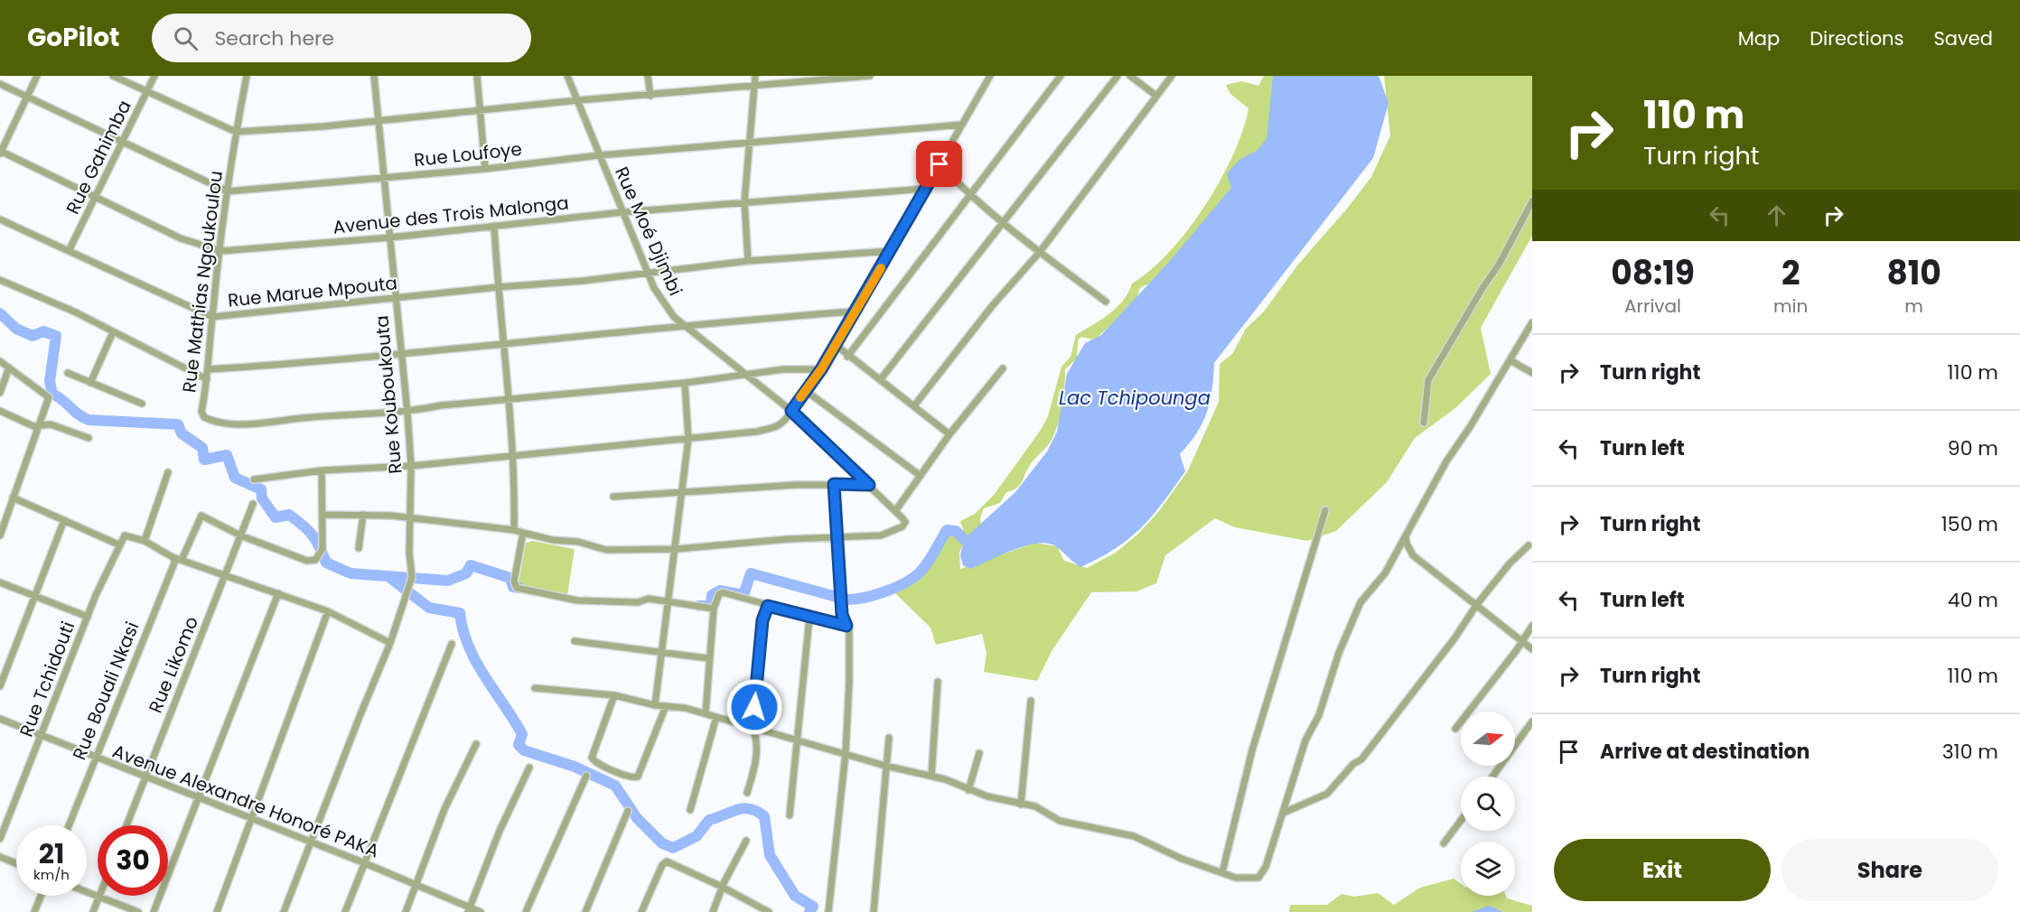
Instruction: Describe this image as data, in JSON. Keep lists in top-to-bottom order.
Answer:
{
  "streets": {
    "street": [
      "Rue Loufoye",
      "Rue Gahimba",
      "Avenue des Trois Malonga",
      "Rue Moé Djimbi",
      "Rue Mathias Ngoukoulou",
      "Rue Marue Mpouta",
      "Rue Kouboukouta",
      "Rue Likomo",
      "Rue Tchidouti",
      "Rue Bouali Nkasi",
      "Avenue Alexandre Honoré PAKA"
    ]
  },
  "crossings": [
    ["Rue Loufoye", "Rue Gahimba"],
    ["Rue Loufoye", "Rue Moé Djimbi"],
    ["Rue Loufoye", "Rue Mathias Ngoukoulou"],
    ["Rue Loufoye", "Rue Kouboukouta"],
    ["Rue Gahimba", "Avenue des Trois Malonga"],
    ["Rue Gahimba", "Rue Marue Mpouta"],
    ["Avenue des Trois Malonga", "Rue Moé Djimbi"],
    ["Avenue des Trois Malonga", "Rue Mathias Ngoukoulou"],
    ["Avenue des Trois Malonga", "Rue Kouboukouta"],
    ["Rue Moé Djimbi", "Rue Marue Mpouta"],
    ["Rue Mathias Ngoukoulou", "Rue Marue Mpouta"],
    ["Rue Mathias Ngoukoulou", "Rue Kouboukouta"],
    ["Rue Marue Mpouta", "Rue Kouboukouta"],
    ["Rue Kouboukouta", "Avenue Alexandre Honoré PAKA"],
    ["Rue Likomo", "Avenue Alexandre Honoré PAKA"],
    ["Rue Tchidouti", "Avenue Alexandre Honoré PAKA"],
    ["Rue Bouali Nkasi", "Avenue Alexandre Honoré PAKA"]
  ],
  "water": ["Lac Tchipounga"],
  "north": "right",
  "page": {
    "header": "GoPilot",
    "search": "Search here",
    "nav": ["Map", "Directions", "Saved"],
    "turn": ["110 m", "Turn right"],
    "eta": [
      "08:19",
      "Arrival",
      "2",
      "min",
      "810",
      "m"
    ],
    "list": [
      {
        "name": "Turn right",
        "value": "110 m"
      },
      {
        "name": "Turn left",
        "value": "90 m"
      },
      {
        "name": "Turn right",
        "value": "150 m"
      },
      {
        "name": "Turn left",
        "value": "40 m"
      },
      {
        "name": "Turn right",
        "value": "110 m"
      },
      {
        "name": "Arrive at destination",
        "value": "310 m"
      }
    ],
    "speed": "21 km/h",
    "limit": "30",
    "buttons": ["Exit", "Share"]
  }
}
